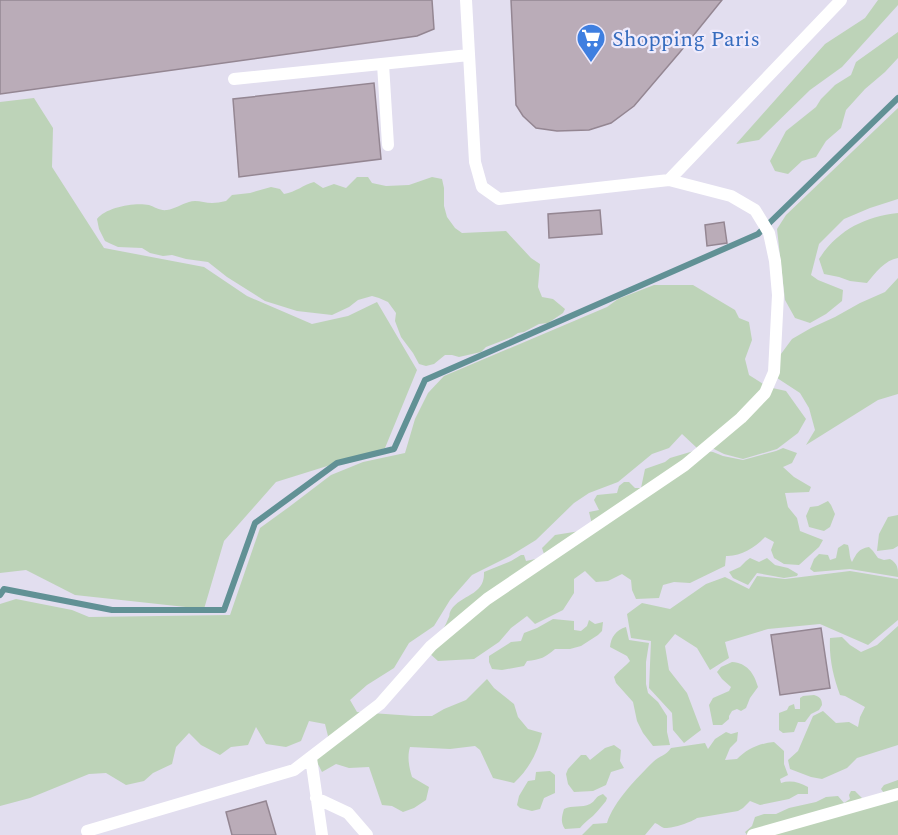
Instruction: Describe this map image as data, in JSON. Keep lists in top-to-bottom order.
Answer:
{
  "places": {
    "supermarket": ["Shopping Paris"]
  }
}
